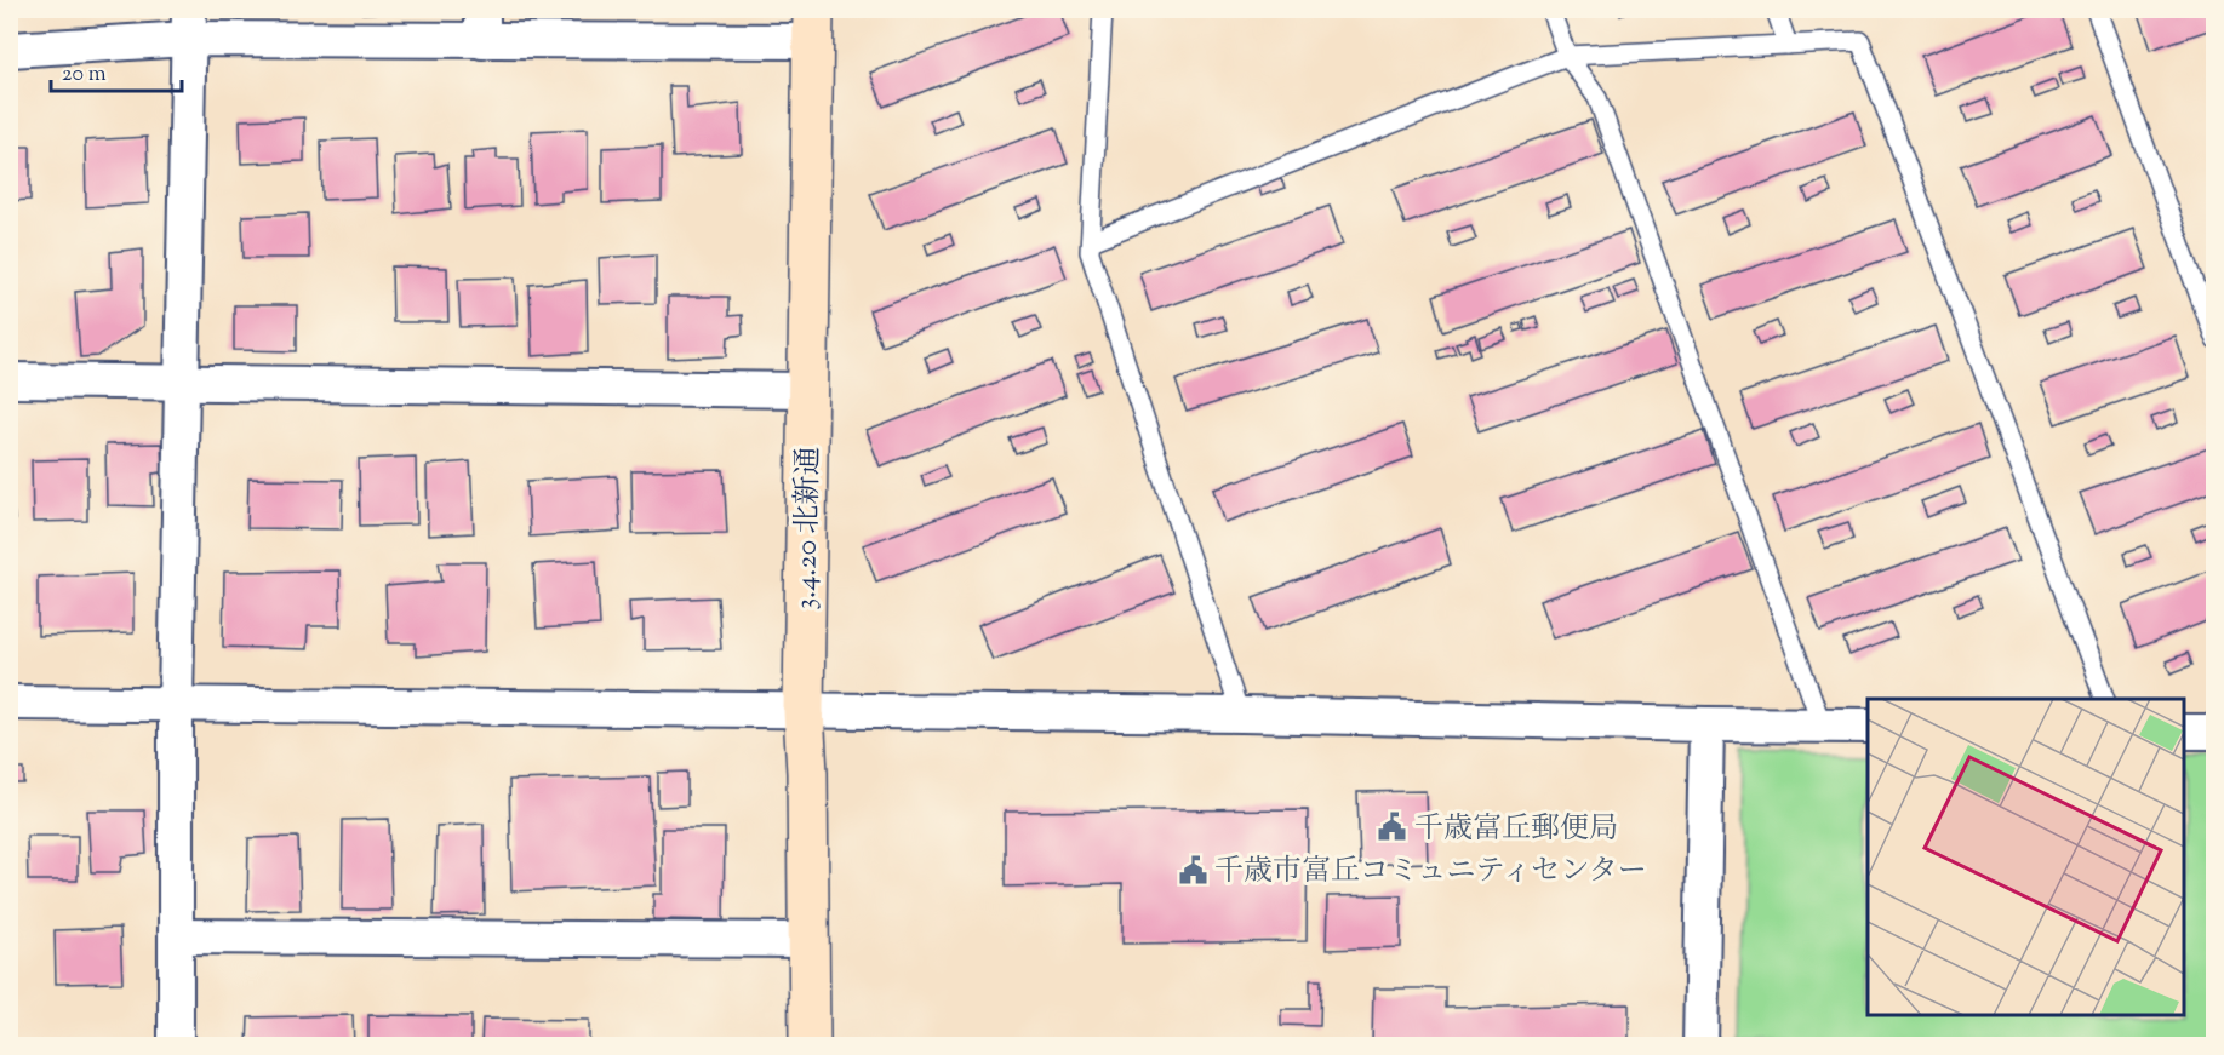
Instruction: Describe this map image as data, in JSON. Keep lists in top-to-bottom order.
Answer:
{
  "streets": {
    "street": ["3.4.20 北新通"]
  },
  "places": {
    "public building": ["千歳富丘郵便局", "千歳市富丘コミュニティセンター"]
  },
  "scale_bar": "20 m"
}
